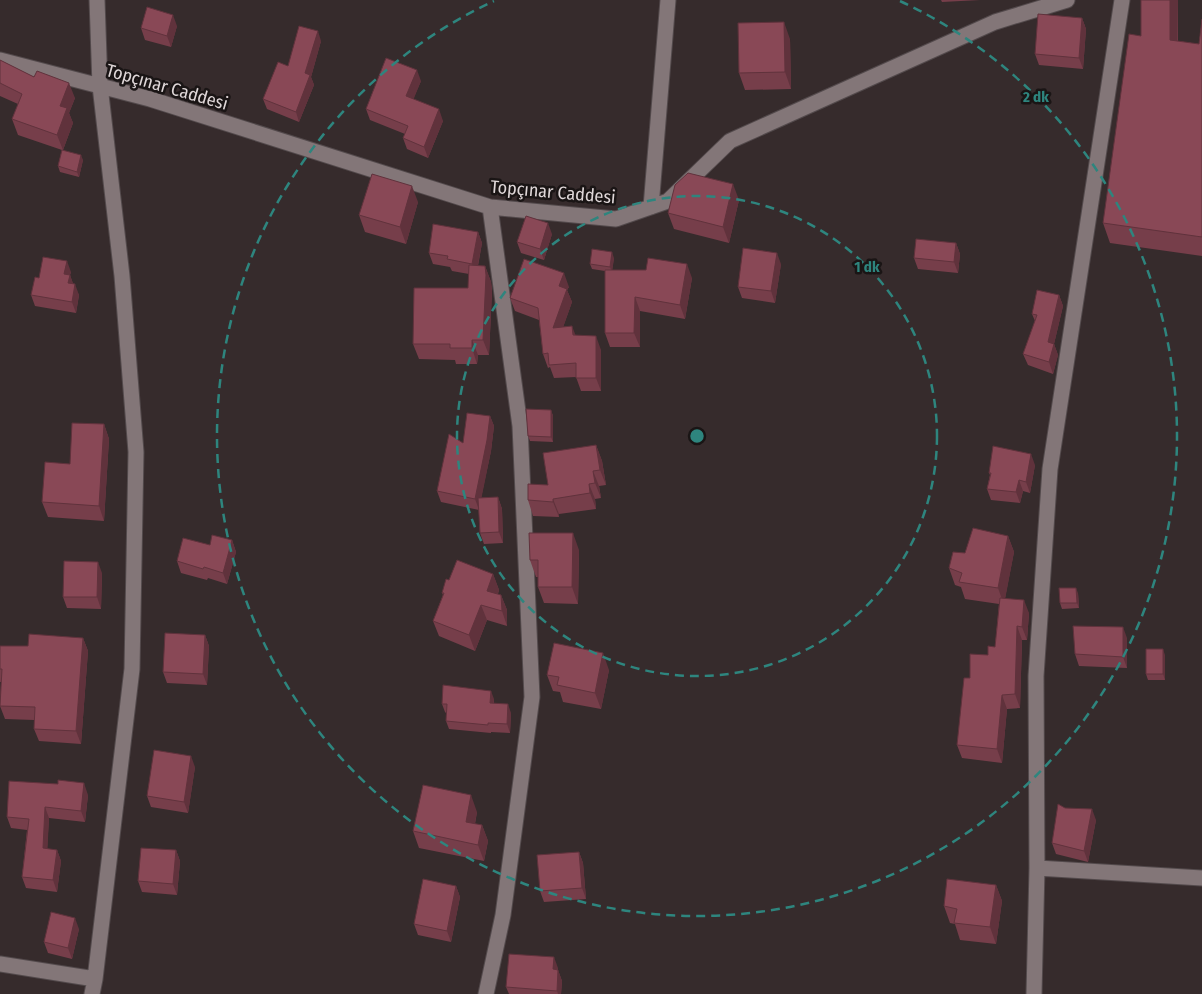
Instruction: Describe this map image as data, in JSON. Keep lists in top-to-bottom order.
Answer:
{
  "streets": {
    "street": ["Topçınar Caddesi"]
  },
  "rings": ["2 dk", "1 dk"]
}
